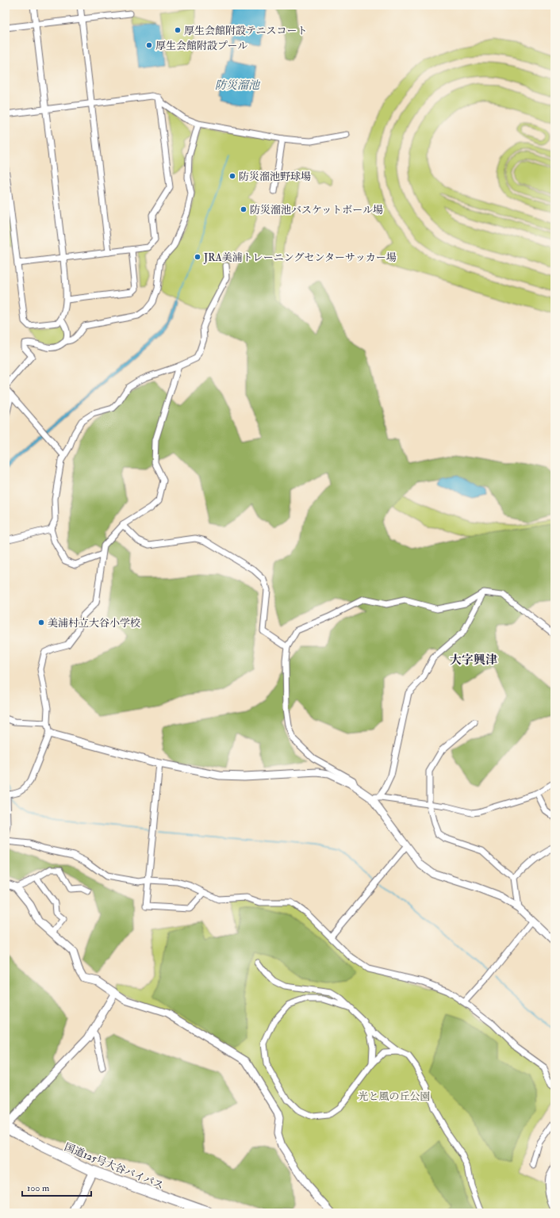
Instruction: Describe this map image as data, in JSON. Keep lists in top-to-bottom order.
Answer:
{
  "streets": {
    "highway": ["国道125号大谷バイパス"]
  },
  "districts": ["大字興津"],
  "water": ["防災溜池"],
  "parks": ["光と風の丘公園"],
  "places": [
    "厚生会館附設テニスコート",
    "厚生会館附設プール",
    "防災溜池野球場",
    "防災溜池バスケットボール場",
    "JRA美浦トレーニングセンターサッカー場",
    "美浦村立大谷小学校"
  ],
  "scale_bar": "100 m"
}
